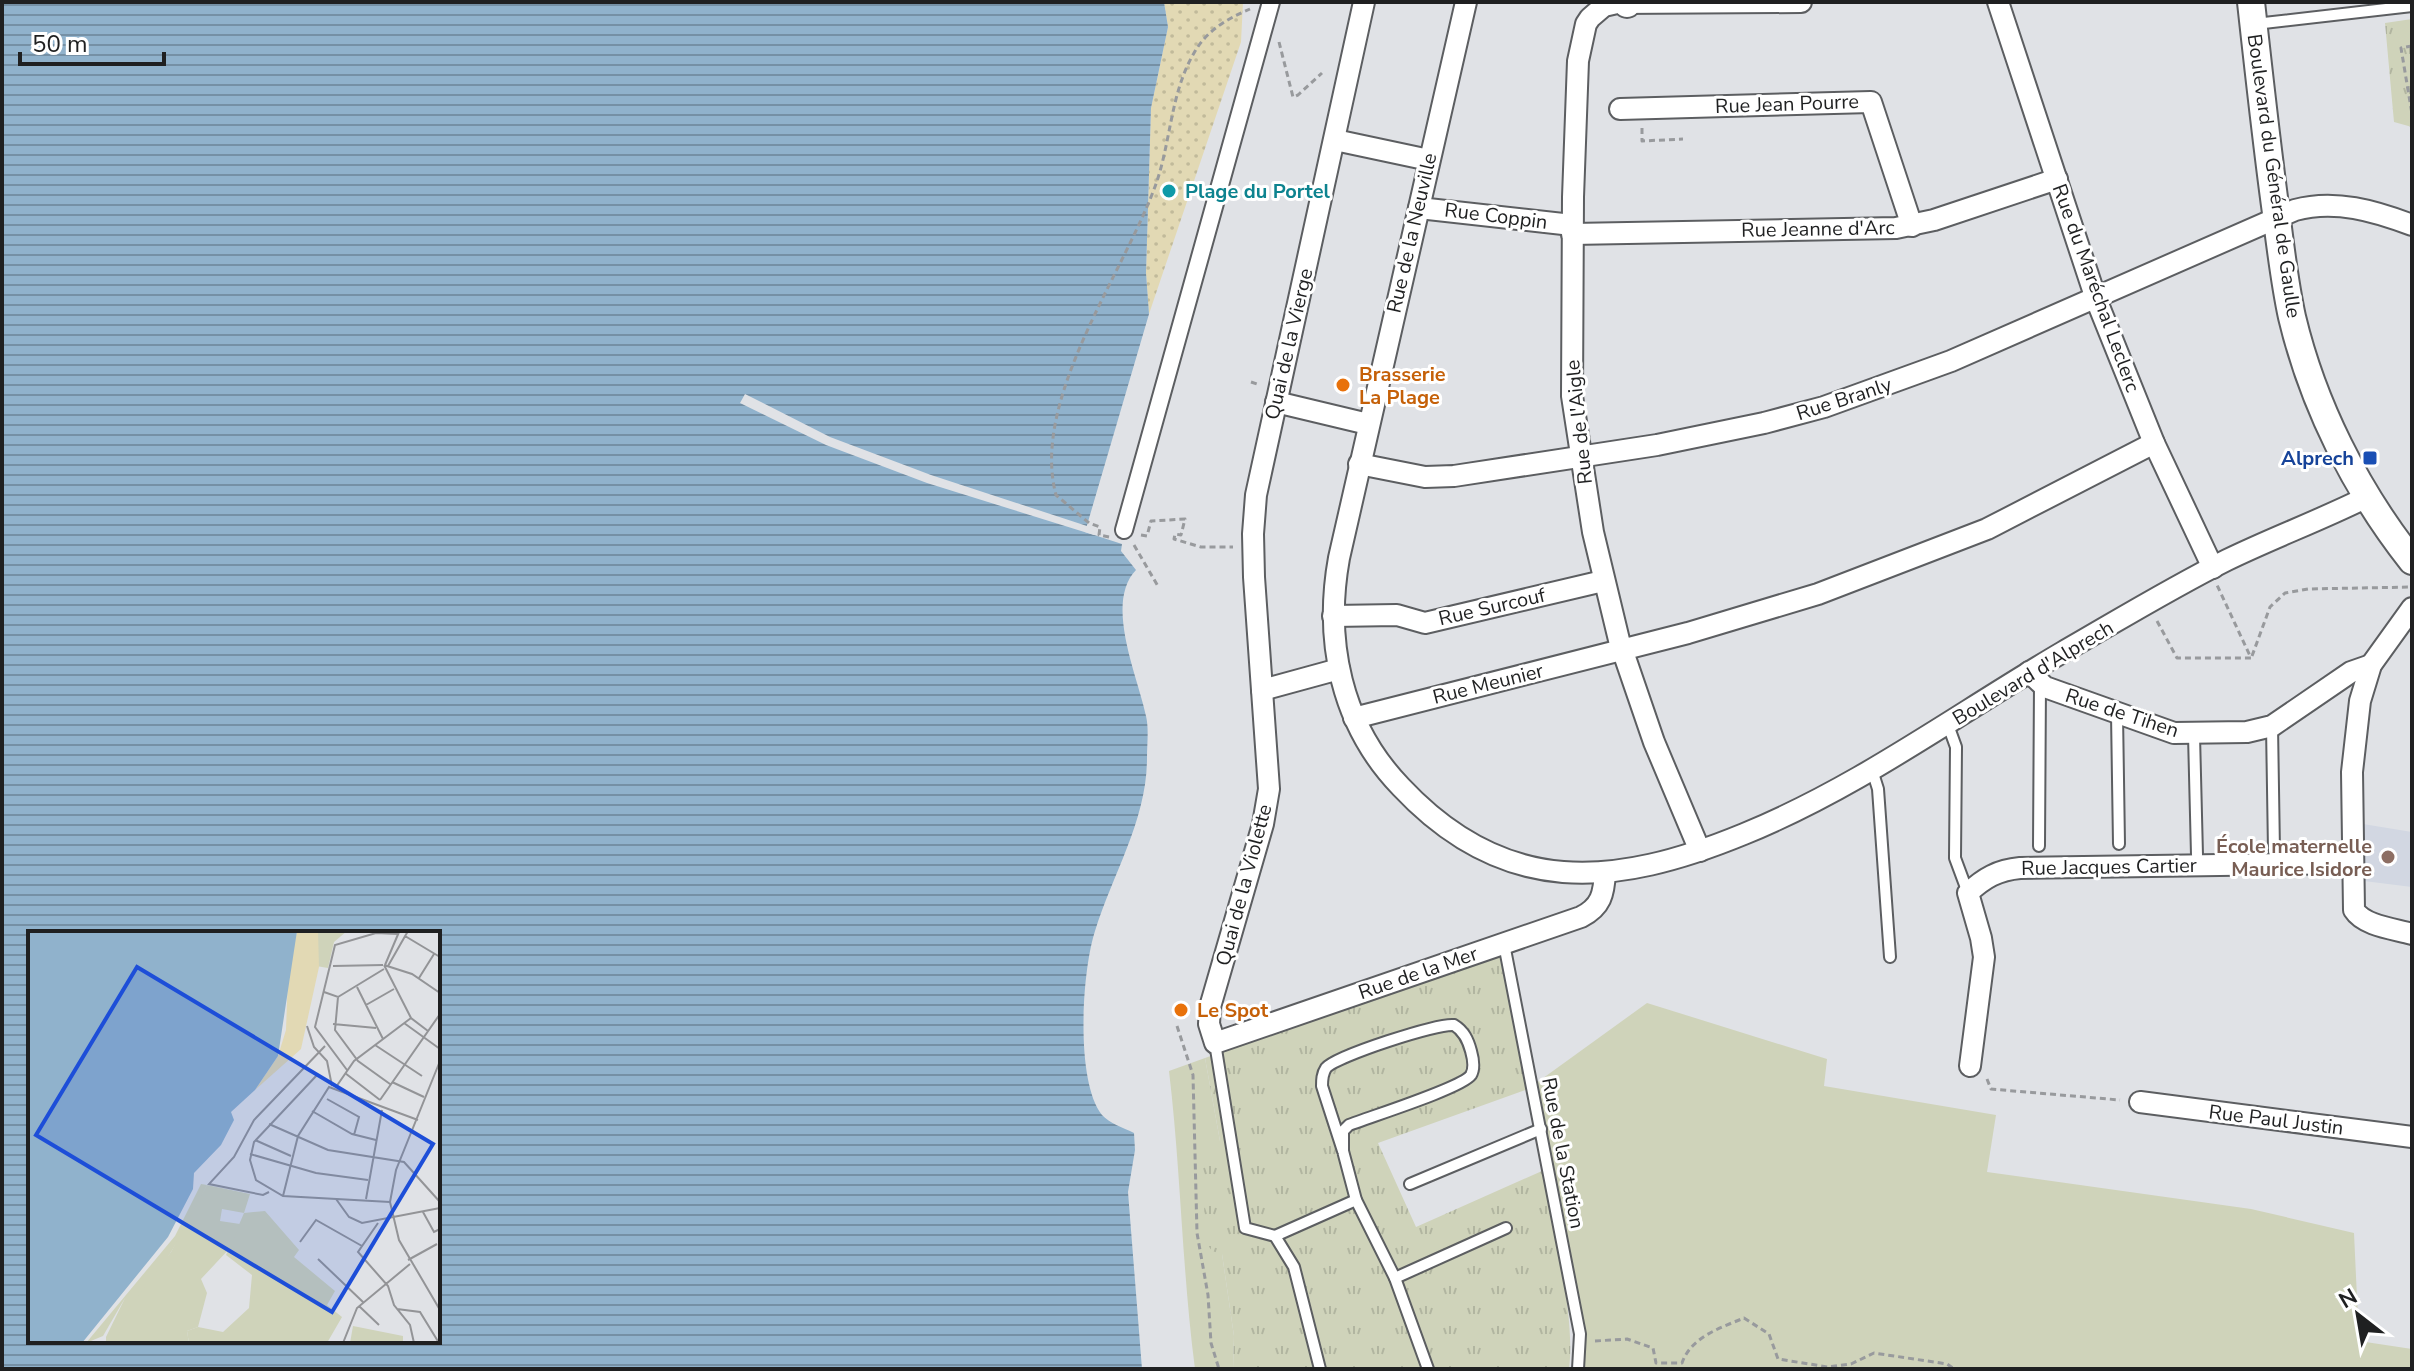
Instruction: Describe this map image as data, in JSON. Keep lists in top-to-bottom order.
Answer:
{
  "streets": {
    "street": [
      "Rue Jean Pourre",
      "Boulevard du Général de Gaulle",
      "Rue Coppin",
      "Rue Jeanne d'Arc",
      "Rue de la Neuville",
      "Rue du Maréchal Leclerc",
      "Quai de la Vierge",
      "Rue Branly",
      "Rue de l'Aigle",
      "Rue Surcouf",
      "Boulevard d'Alprech",
      "Rue Meunier",
      "Rue de Tihen",
      "Rue Jacques Cartier",
      "Quai de la Violette",
      "Rue de la Mer",
      "Rue Paul Justin"
    ],
    "lane": ["Rue de la Station"]
  },
  "crossings": [
    ["Rue Jean Pourre", "Rue Jeanne d'Arc"],
    ["Boulevard du Général de Gaulle", "Rue Branly"],
    ["Boulevard du Général de Gaulle", "Boulevard d'Alprech"],
    ["Rue Coppin", "Rue Jeanne d'Arc"],
    ["Rue Coppin", "Rue de la Neuville"],
    ["Rue Coppin", "Rue de l'Aigle"],
    ["Rue Jeanne d'Arc", "Rue du Maréchal Leclerc"],
    ["Rue Jeanne d'Arc", "Rue de l'Aigle"],
    ["Rue de la Neuville", "Rue Branly"],
    ["Rue de la Neuville", "Rue Surcouf"],
    ["Rue de la Neuville", "Boulevard d'Alprech"],
    ["Rue de la Neuville", "Rue Meunier"],
    ["Rue du Maréchal Leclerc", "Rue Branly"],
    ["Rue du Maréchal Leclerc", "Boulevard d'Alprech"],
    ["Rue du Maréchal Leclerc", "Rue Meunier"],
    ["Quai de la Vierge", "Quai de la Violette"],
    ["Rue Branly", "Rue de l'Aigle"],
    ["Rue de l'Aigle", "Rue Surcouf"],
    ["Rue de l'Aigle", "Boulevard d'Alprech"],
    ["Rue de l'Aigle", "Rue Meunier"],
    ["Boulevard d'Alprech", "Rue Meunier"],
    ["Boulevard d'Alprech", "Rue de Tihen"],
    ["Boulevard d'Alprech", "Rue de la Mer"],
    ["Quai de la Violette", "Rue de la Mer"],
    ["Rue de la Mer", "Rue de la Station"]
  ],
  "places": {
    "other": [
      "Plage du Portel",
      "Brasserie La Plage",
      "École maternelle Maurice Isidore",
      "Le Spot"
    ],
    "transit": ["Alprech"]
  },
  "scale_bar": "50 m",
  "north": "top left"
}
